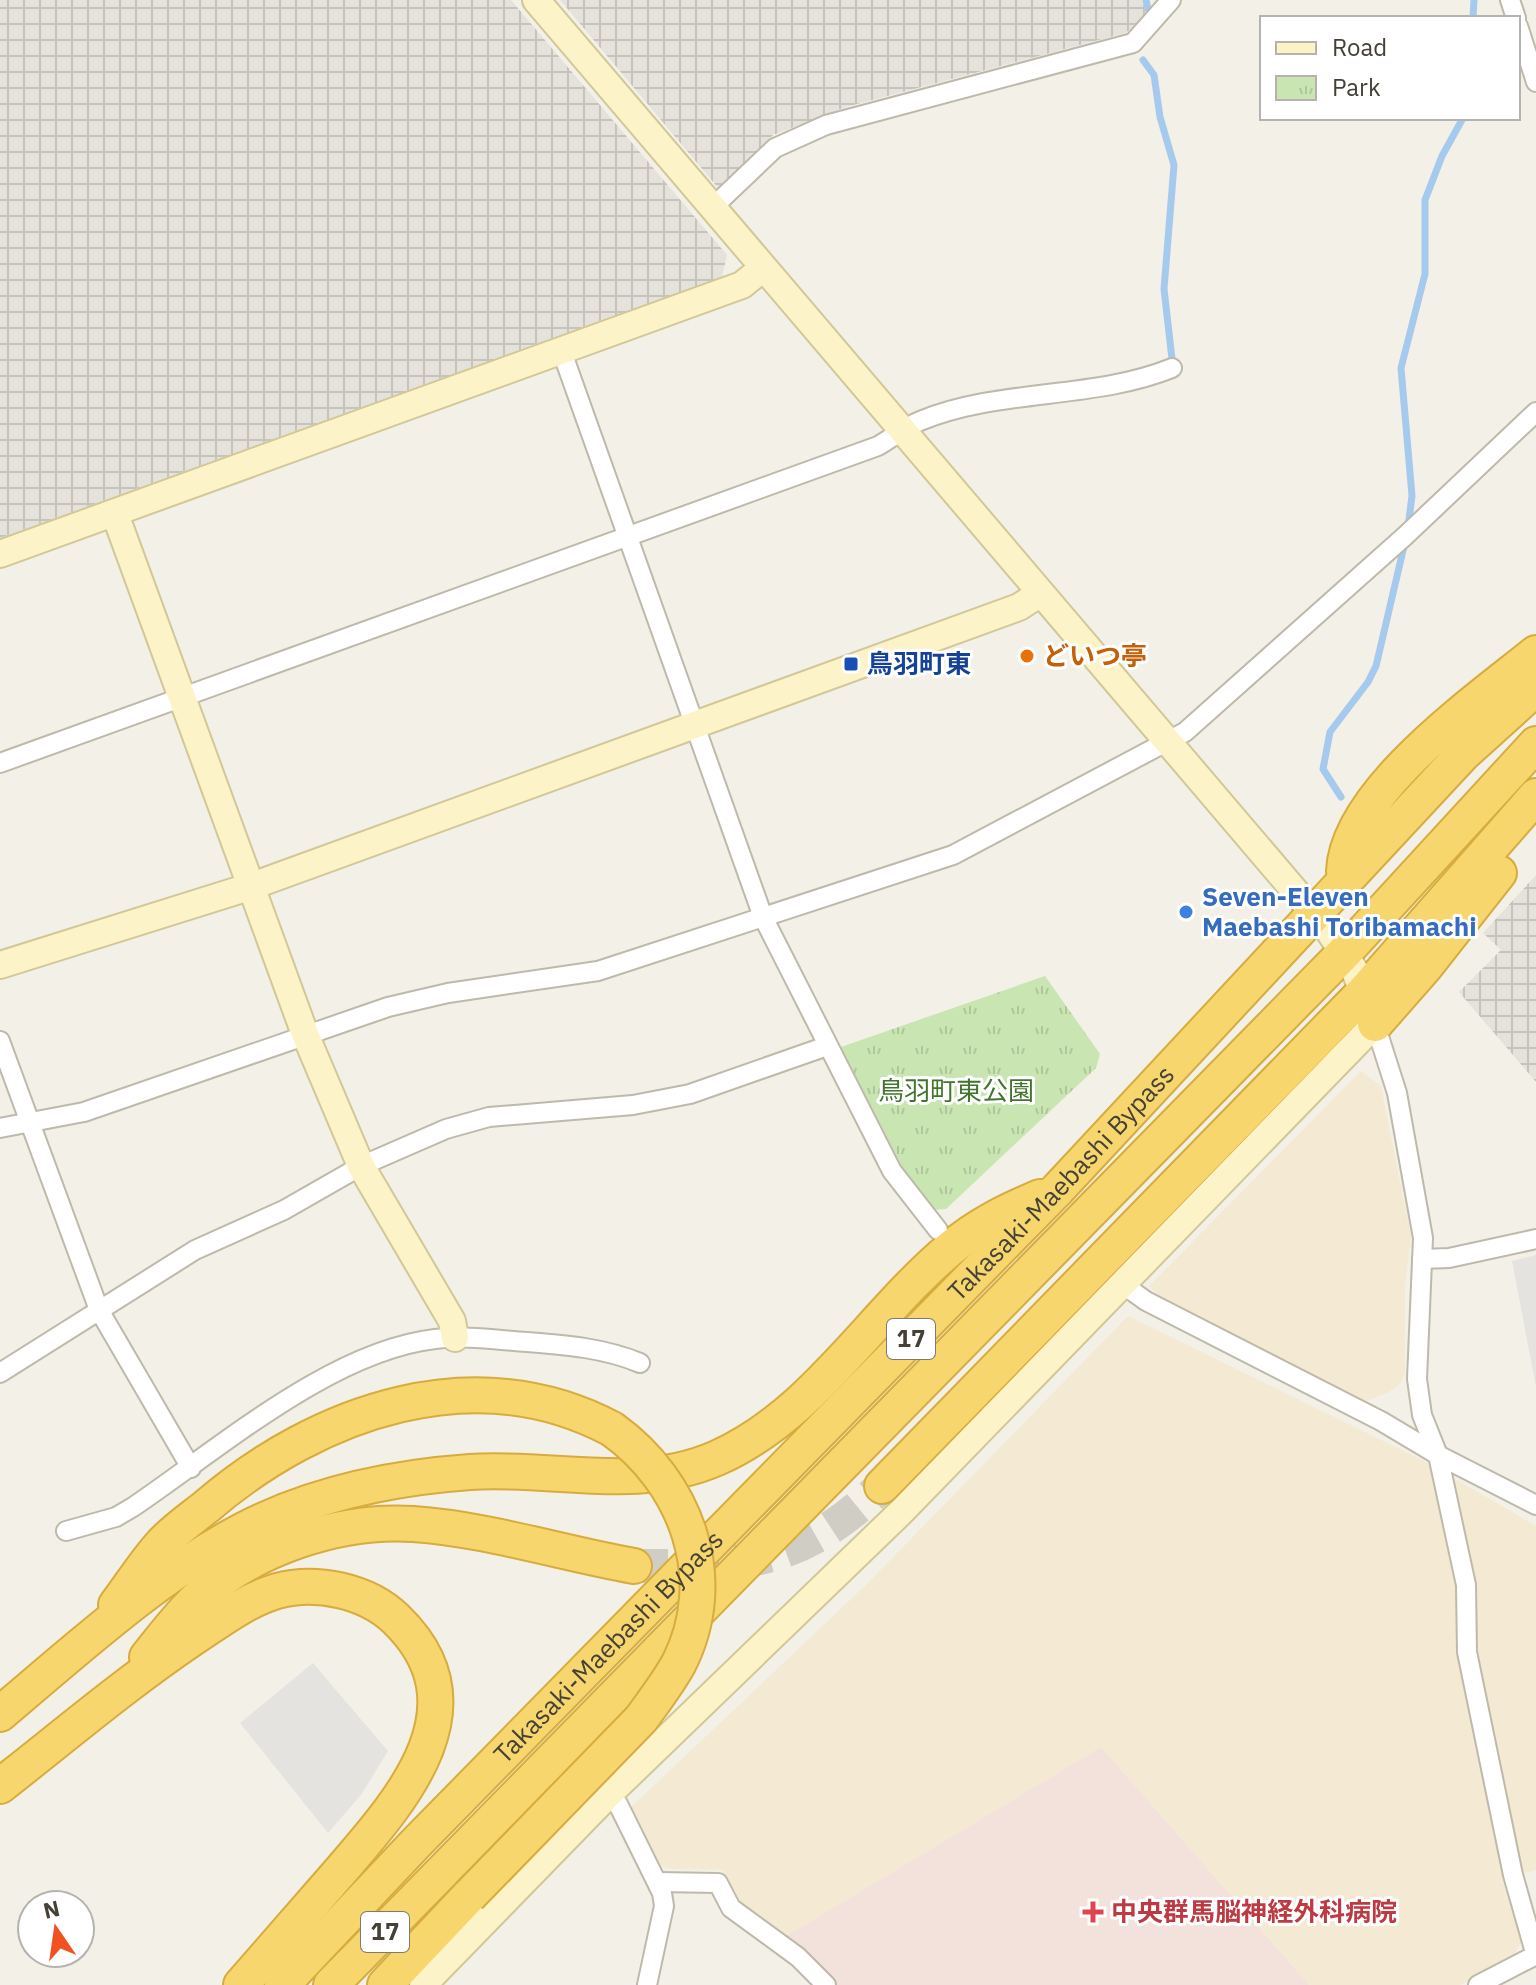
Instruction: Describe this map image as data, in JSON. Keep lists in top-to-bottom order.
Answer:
{
  "streets": {
    "highway": ["Takasaki-Maebashi Bypass", "17"]
  },
  "parks": ["鳥羽町東公園"],
  "places": {
    "other": ["どいつ亭", "Seven-Eleven Maebashi Toribamachi"],
    "transit": ["鳥羽町東"],
    "health": ["中央群馬脳神経外科病院"]
  },
  "legend": ["Road", "Park"],
  "north": "top"
}
